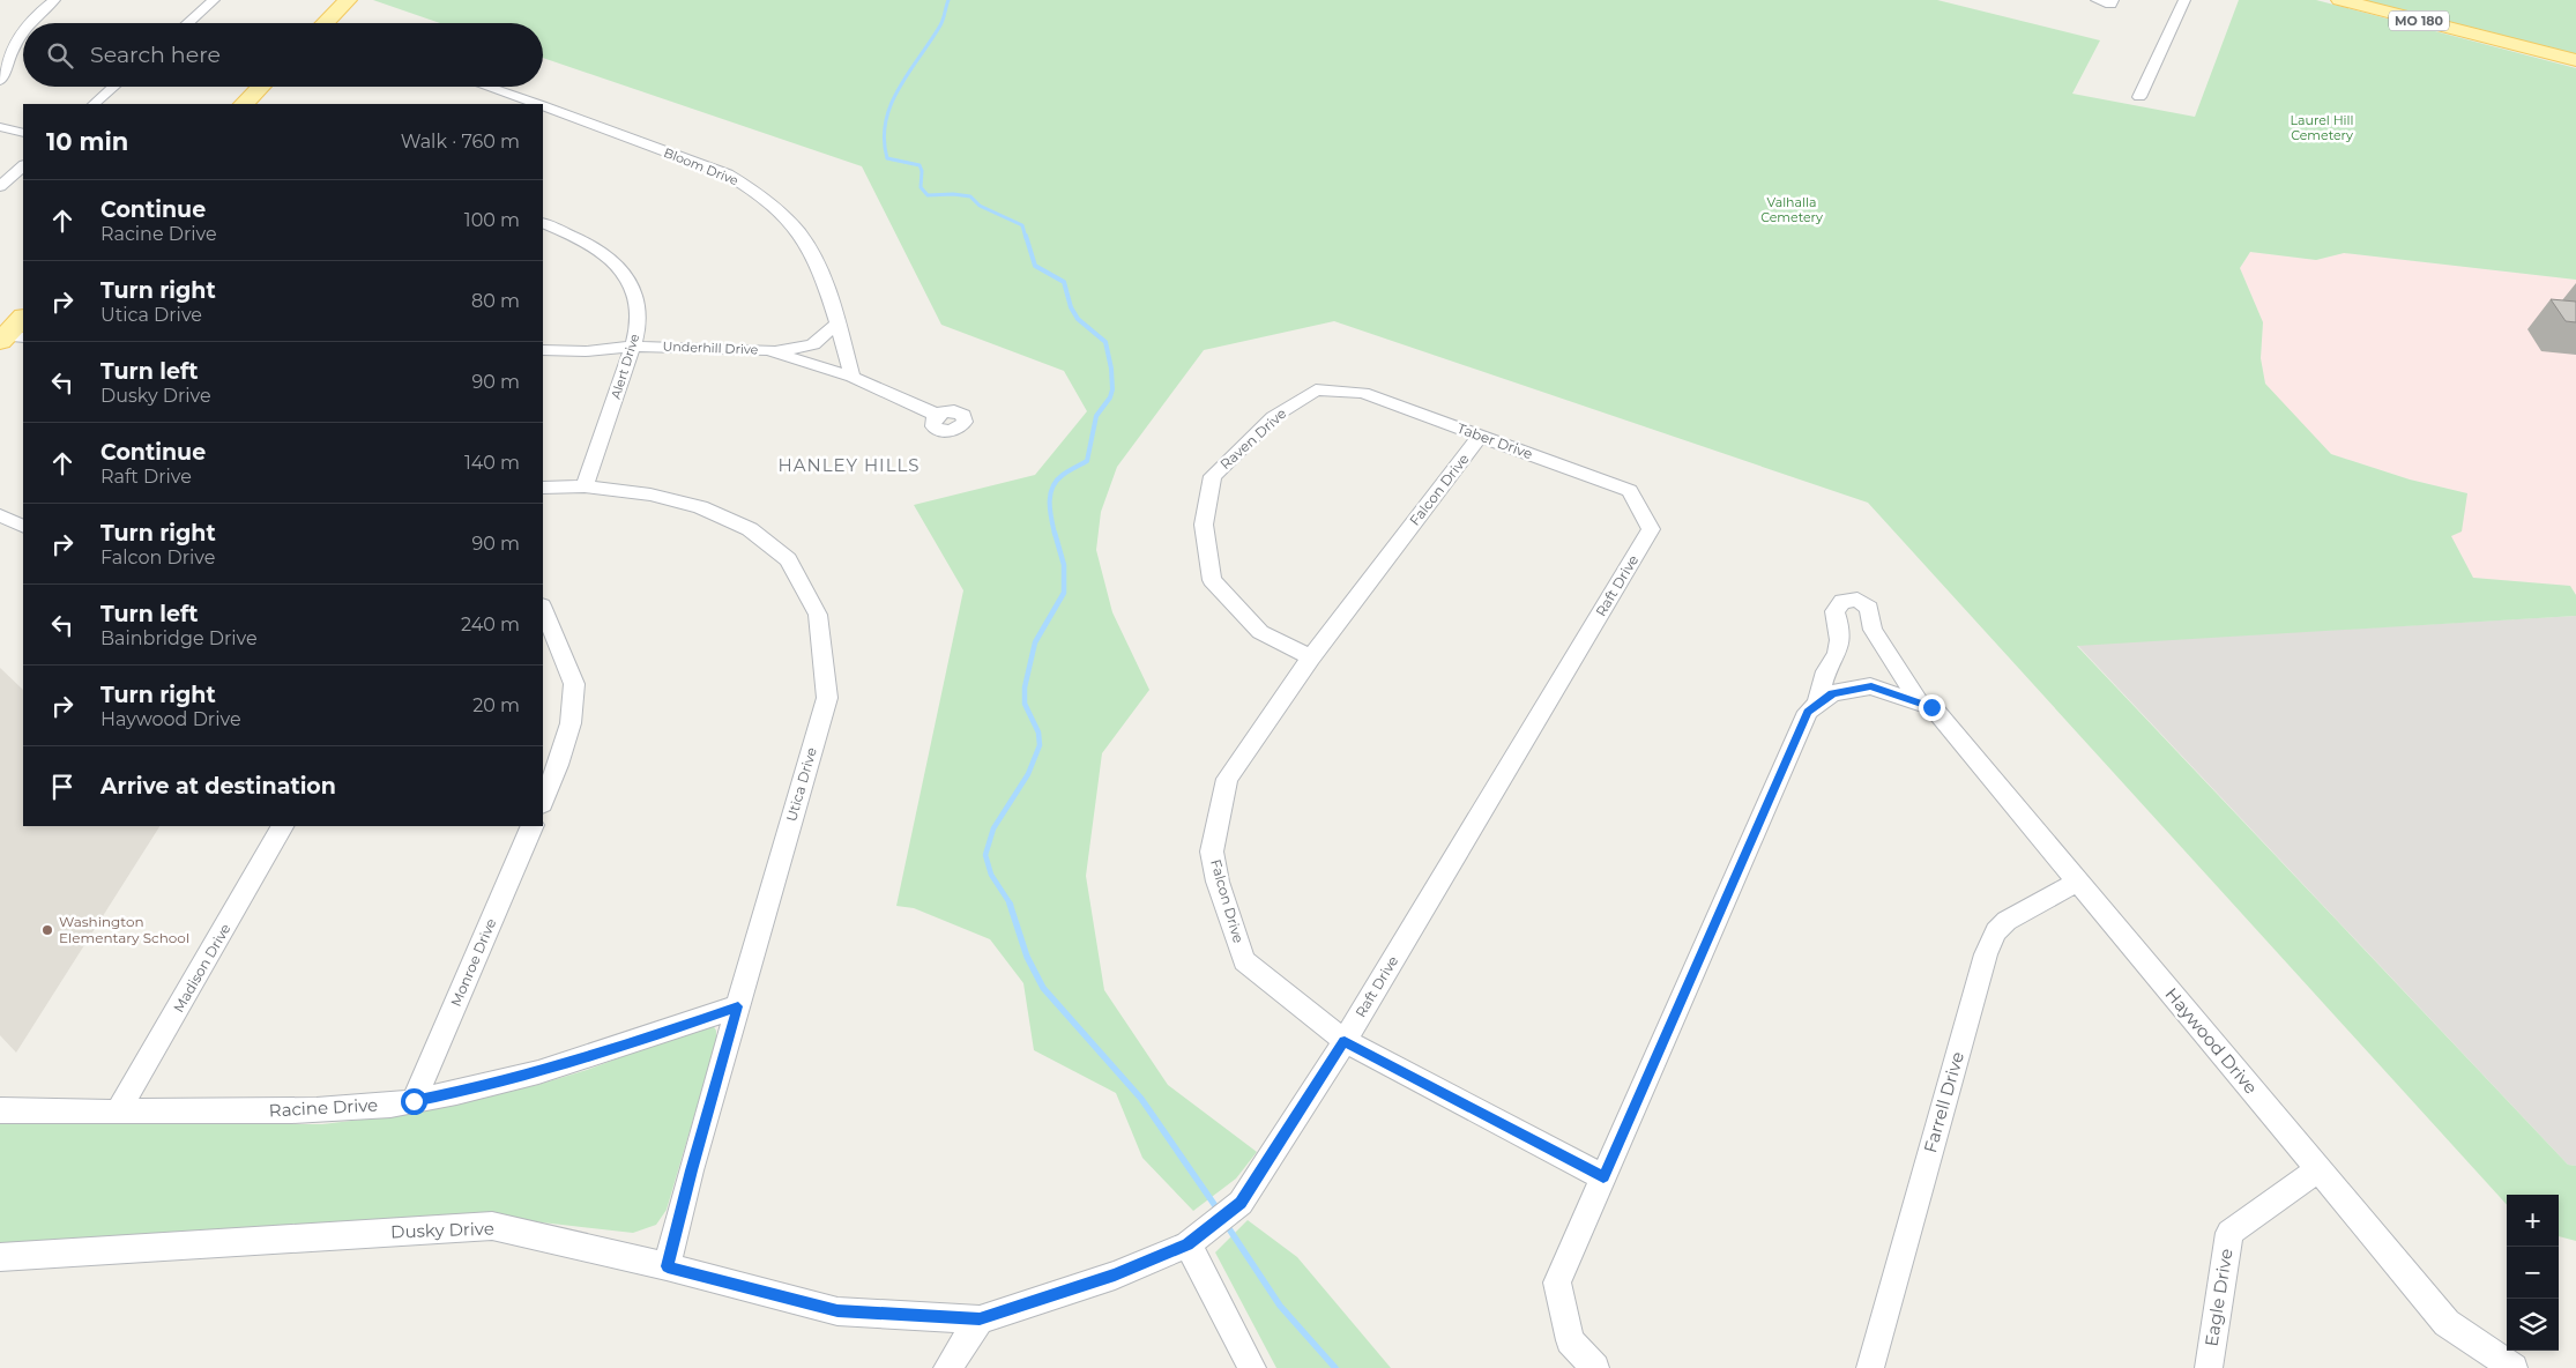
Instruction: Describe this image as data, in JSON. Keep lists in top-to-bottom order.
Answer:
{
  "streets": {
    "main road": ["MO 180"],
    "street": [
      "Bloom Drive",
      "Underhill Drive",
      "Alert Drive",
      "Raven Drive",
      "Taber Drive",
      "Falcon Drive",
      "Raft Drive",
      "Utica Drive",
      "Monroe Drive",
      "Madison Drive",
      "Haywood Drive",
      "Farrell Drive",
      "Racine Drive",
      "Dusky Drive",
      "Eagle Drive"
    ]
  },
  "crossings": [
    ["Bloom Drive", "Underhill Drive"],
    ["Underhill Drive", "Alert Drive"],
    ["Alert Drive", "Utica Drive"],
    ["Raven Drive", "Taber Drive"],
    ["Raven Drive", "Falcon Drive"],
    ["Taber Drive", "Falcon Drive"],
    ["Taber Drive", "Raft Drive"],
    ["Falcon Drive", "Raft Drive"],
    ["Raft Drive", "Dusky Drive"],
    ["Utica Drive", "Racine Drive"],
    ["Utica Drive", "Dusky Drive"],
    ["Monroe Drive", "Racine Drive"],
    ["Madison Drive", "Racine Drive"],
    ["Haywood Drive", "Farrell Drive"],
    ["Haywood Drive", "Eagle Drive"]
  ],
  "districts": ["HANLEY HILLS"],
  "parks": ["Laurel Hill Cemetery", "Valhalla Cemetery"],
  "places": ["Washington Elementary School"],
  "page": {
    "search": "Search here",
    "heading": ["10 min", "Walk · 760 m"],
    "list": [
      ["Continue", "Racine Drive", "100 m"],
      ["Turn right", "Utica Drive", "80 m"],
      ["Turn left", "Dusky Drive", "90 m"],
      ["Continue", "Raft Drive", "140 m"],
      ["Turn right", "Falcon Drive", "90 m"],
      ["Turn left", "Bainbridge Drive", "240 m"],
      ["Turn right", "Haywood Drive", "20 m"],
      "Arrive at destination"
    ],
    "map_buttons": ["+", "−"]
  }
}
